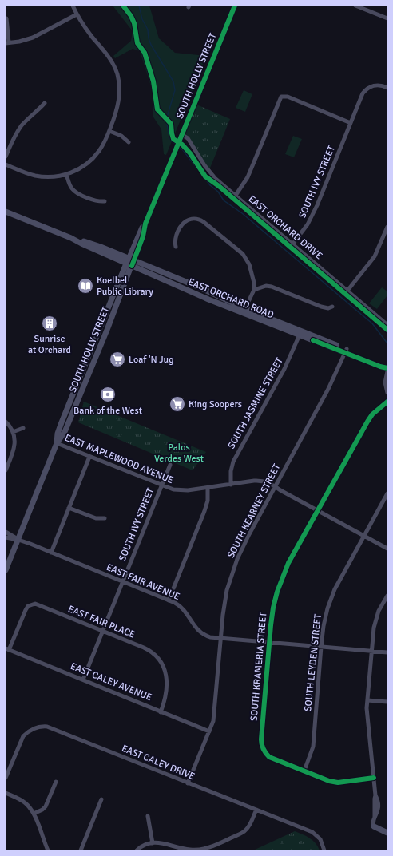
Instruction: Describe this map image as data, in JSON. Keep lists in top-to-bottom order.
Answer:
{
  "streets": {
    "main road": ["SOUTH HOLLY STREET", "EAST ORCHARD ROAD"],
    "street": [
      "SOUTH IVY STREET",
      "EAST ORCHARD DRIVE",
      "SOUTH JASMINE STREET",
      "EAST MAPLEWOOD AVENUE",
      "SOUTH KEARNEY STREET",
      "EAST FAIR AVENUE",
      "EAST FAIR PLACE",
      "SOUTH LEYDEN STREET",
      "SOUTH KRAMERIA STREET",
      "EAST CALEY AVENUE",
      "EAST CALEY DRIVE"
    ]
  },
  "crossings": [
    ["SOUTH HOLLY STREET", "EAST ORCHARD DRIVE"],
    ["SOUTH HOLLY STREET", "EAST ORCHARD ROAD"],
    ["SOUTH HOLLY STREET", "EAST MAPLEWOOD AVENUE"],
    ["SOUTH HOLLY STREET", "EAST FAIR AVENUE"],
    ["SOUTH IVY STREET", "EAST ORCHARD DRIVE"],
    ["SOUTH IVY STREET", "EAST MAPLEWOOD AVENUE"],
    ["SOUTH IVY STREET", "EAST FAIR AVENUE"],
    ["SOUTH IVY STREET", "EAST FAIR PLACE"],
    ["SOUTH IVY STREET", "EAST CALEY AVENUE"],
    ["EAST ORCHARD ROAD", "SOUTH JASMINE STREET"],
    ["EAST ORCHARD ROAD", "SOUTH KEARNEY STREET"],
    ["SOUTH JASMINE STREET", "EAST MAPLEWOOD AVENUE"],
    ["EAST MAPLEWOOD AVENUE", "SOUTH KEARNEY STREET"],
    ["EAST MAPLEWOOD AVENUE", "SOUTH LEYDEN STREET"],
    ["EAST MAPLEWOOD AVENUE", "SOUTH KRAMERIA STREET"],
    ["SOUTH KEARNEY STREET", "EAST FAIR AVENUE"],
    ["SOUTH KEARNEY STREET", "EAST CALEY AVENUE"],
    ["SOUTH KEARNEY STREET", "EAST CALEY DRIVE"],
    ["EAST FAIR AVENUE", "SOUTH LEYDEN STREET"],
    ["EAST FAIR AVENUE", "SOUTH KRAMERIA STREET"],
    ["EAST FAIR PLACE", "EAST CALEY AVENUE"],
    ["SOUTH LEYDEN STREET", "SOUTH KRAMERIA STREET"]
  ],
  "parks": ["Palos Verdes West"],
  "places": {
    "library": ["Koelbel Public Library"],
    "building": ["Sunrise at Orchard"],
    "supermarket": ["Loaf 'N Jug", "King Soopers"],
    "bank": ["Bank of the West"]
  }
}
